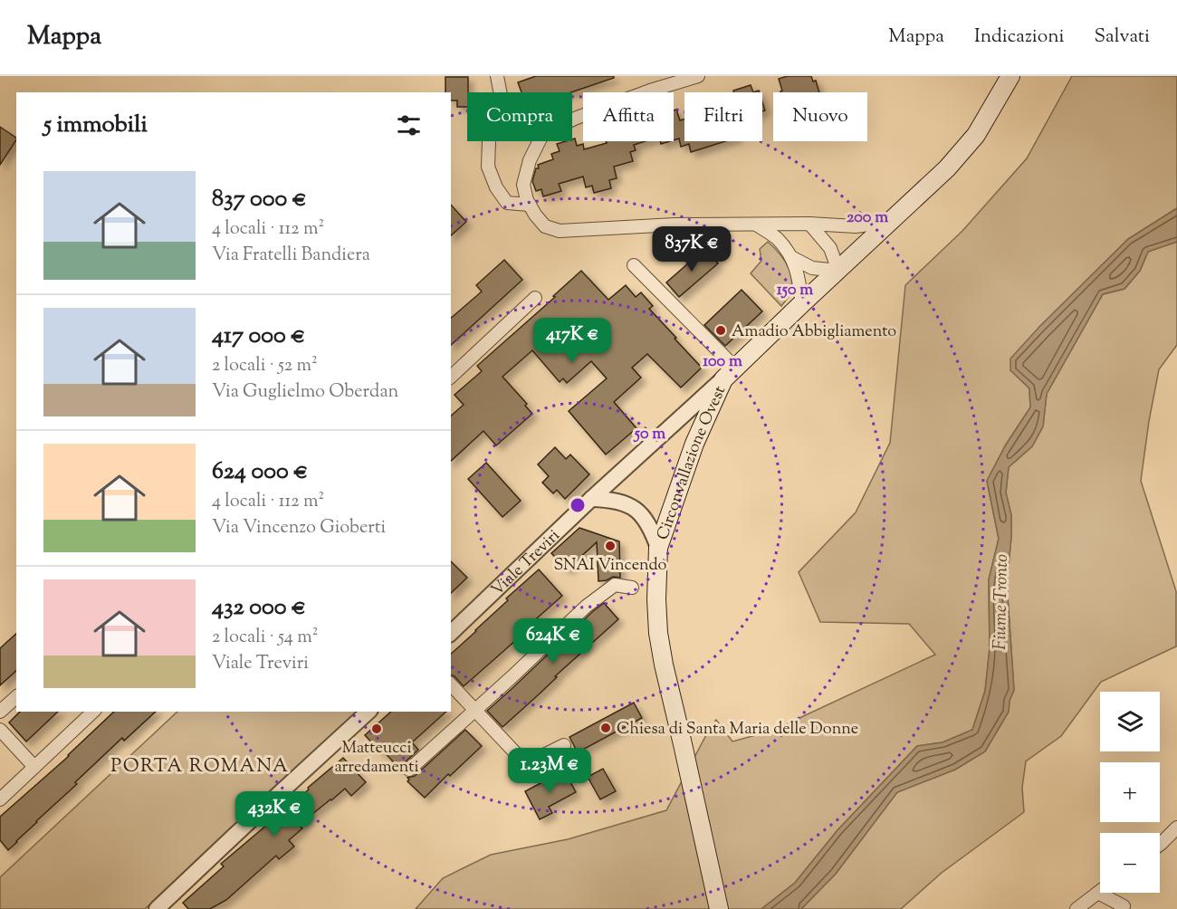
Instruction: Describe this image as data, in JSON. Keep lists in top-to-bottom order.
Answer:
{
  "streets": {
    "main road": ["Circonvallazione Ovest", "Viale Treviri"]
  },
  "crossings": [
    ["Circonvallazione Ovest", "Viale Treviri"]
  ],
  "districts": ["PORTA ROMANA"],
  "water": ["Fiume Tronto"],
  "places": [
    "Amadio Abbigliamento",
    "SNAI Vincendo",
    "Chiesa di Santa Maria delle Donne",
    "Matteucci arredamenti"
  ],
  "page": {
    "header": "Mappa",
    "nav": ["Mappa", "Indicazioni", "Salvati"],
    "chip": [
      "Compra",
      "Affitta",
      "Filtri",
      "Nuovo"
    ],
    "heading": "5 immobili",
    "list": [
      {
        "name": "837 000 €",
        "note": "4 locali · 112 m² · Via Fratelli Bandiera"
      },
      {
        "name": "417 000 €",
        "note": "2 locali · 52 m² · Via Guglielmo Oberdan"
      },
      {
        "name": "624 000 €",
        "note": "4 locali · 112 m² · Via Vincenzo Gioberti"
      },
      {
        "name": "432 000 €",
        "note": "2 locali · 54 m² · Viale Treviri"
      }
    ],
    "price": [
      "837K €",
      "417K €",
      "624K €",
      "1.23M €",
      "432K €"
    ],
    "map_buttons": ["+", "−"]
  },
  "rings": [
    "200 m",
    "150 m",
    "100 m",
    "50 m"
  ]
}
